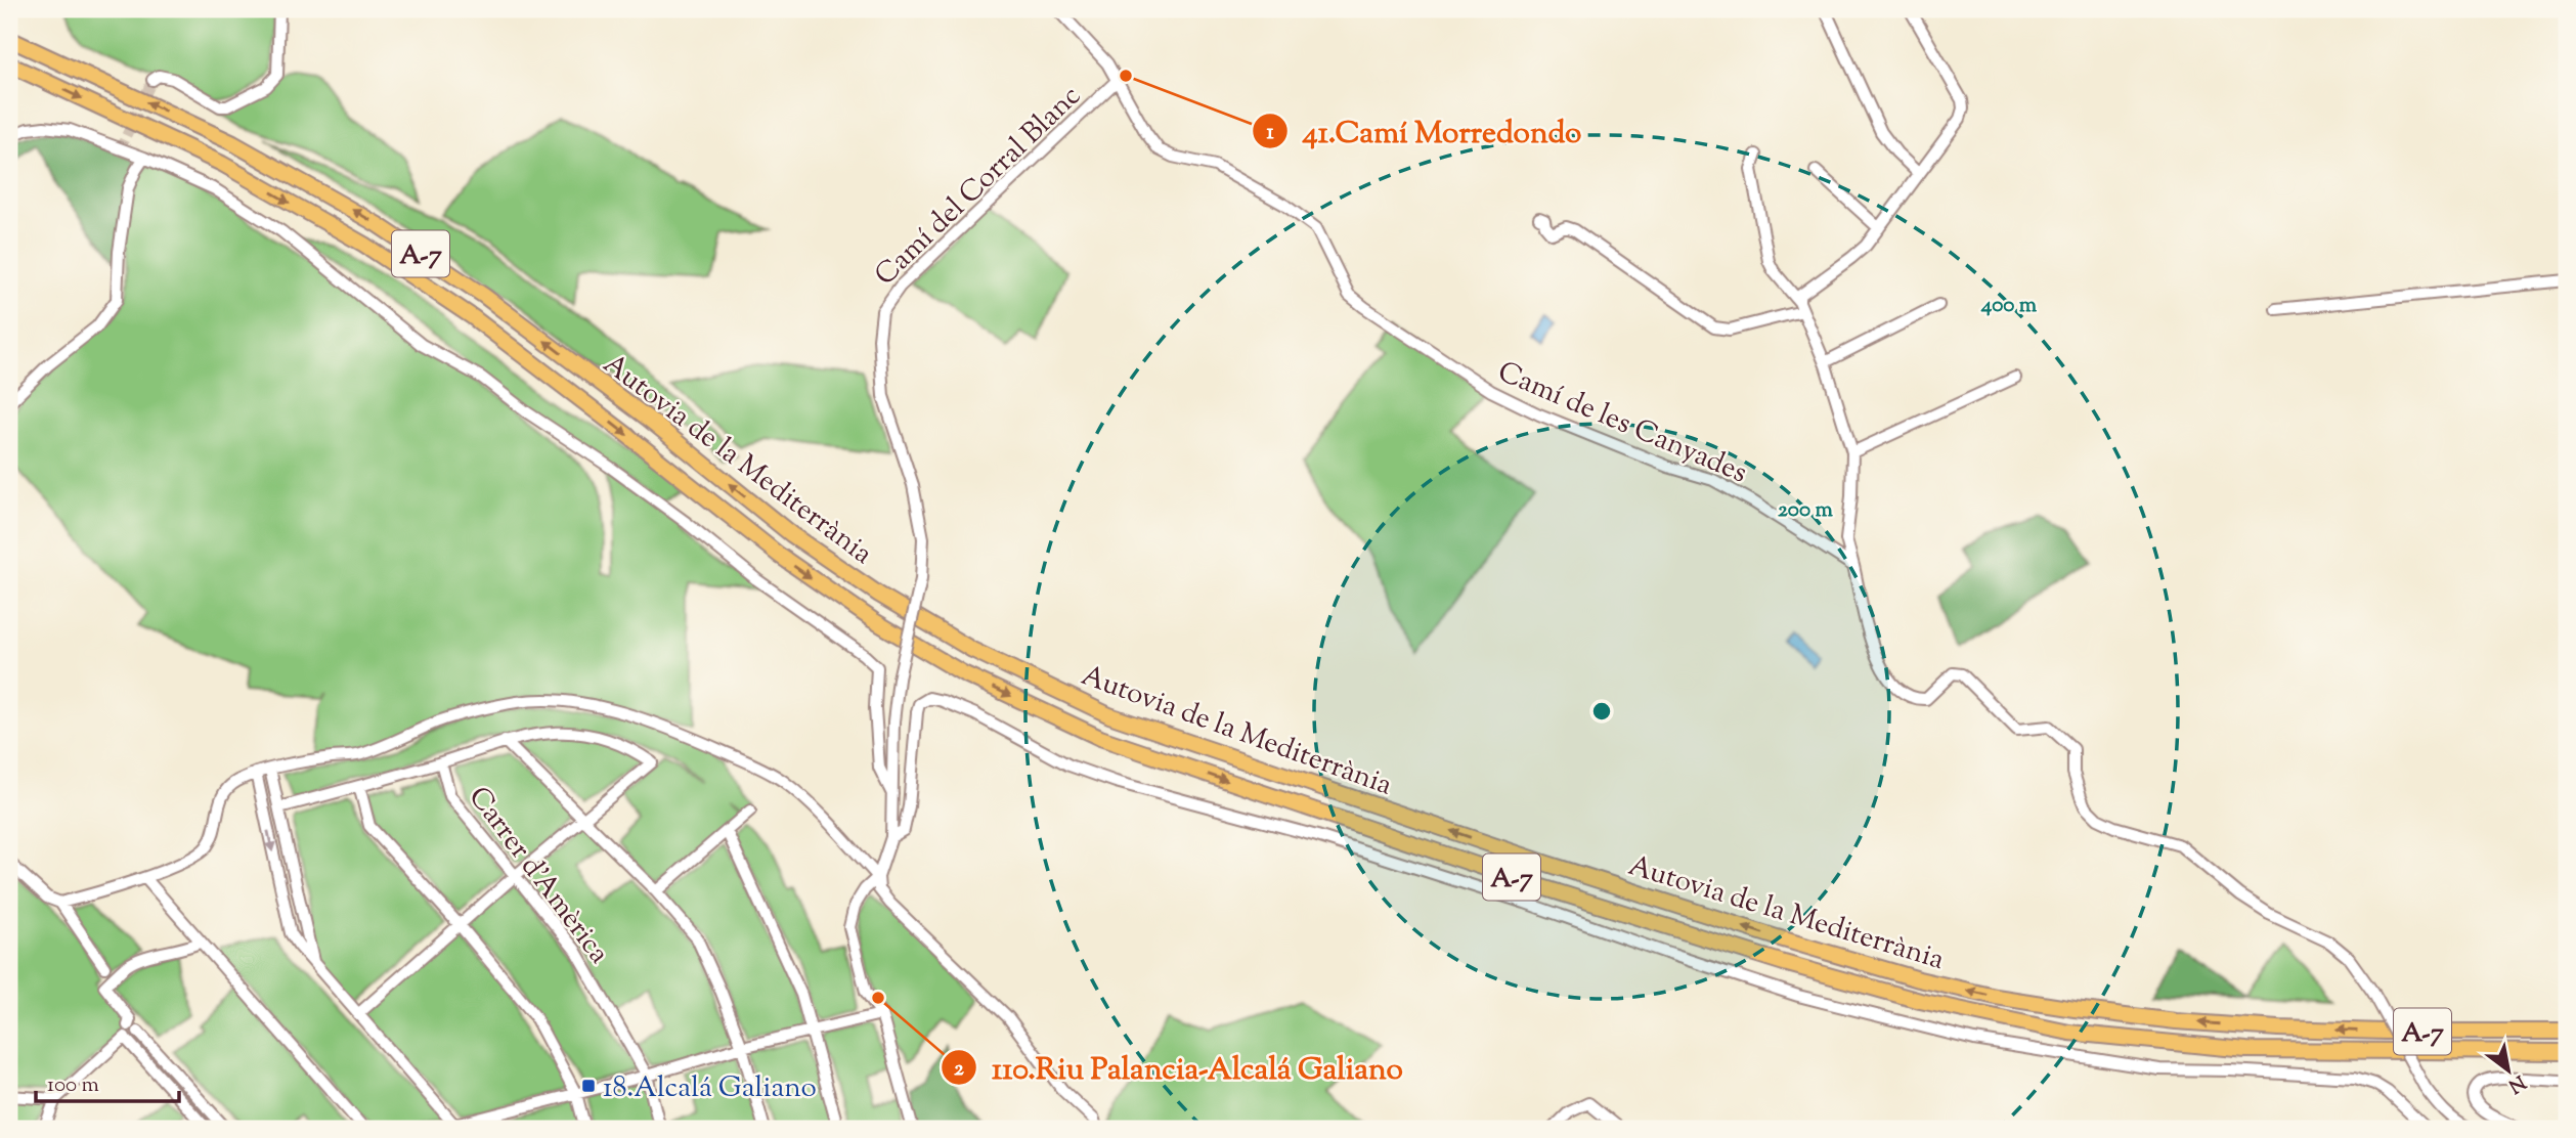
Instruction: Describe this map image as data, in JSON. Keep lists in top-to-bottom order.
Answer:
{
  "streets": {
    "highway": ["A-7", "Autovia de la Mediterrània"],
    "street": ["Camí del Corral Blanc", "Camí de les Canyades", "Carrer d'Amèrica"]
  },
  "crossings": [
    ["Camí del Corral Blanc", "Camí de les Canyades"]
  ],
  "places": {
    "other": ["41.Camí Morredondo", "110.Riu Palancia-Alcalá Galiano"],
    "transit": ["18.Alcalá Galiano"]
  },
  "scale_bar": "100 m",
  "north": "bottom right",
  "rings": ["400 m", "200 m"]
}
